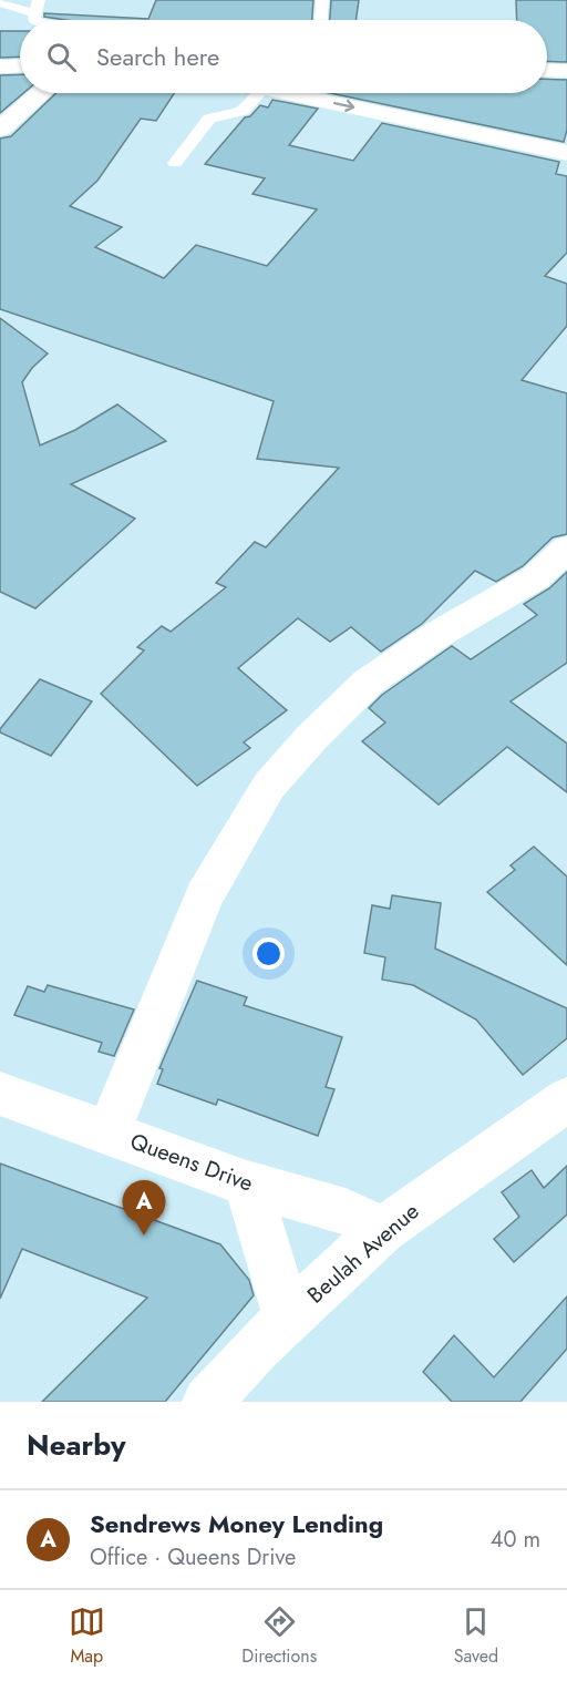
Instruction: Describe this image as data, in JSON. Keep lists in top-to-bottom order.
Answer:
{
  "streets": {
    "street": ["Queens Drive", "Beulah Avenue"]
  },
  "crossings": [
    ["Queens Drive", "Beulah Avenue"]
  ],
  "page": {
    "search": "Search here",
    "pins": "A",
    "heading": "Nearby",
    "list": [
      {
        "mark": "A",
        "name": "Sendrews Money Lending",
        "note": "Office · Queens Drive",
        "value": "40 m"
      }
    ],
    "nav": ["Map", "Directions", "Saved"]
  }
}
